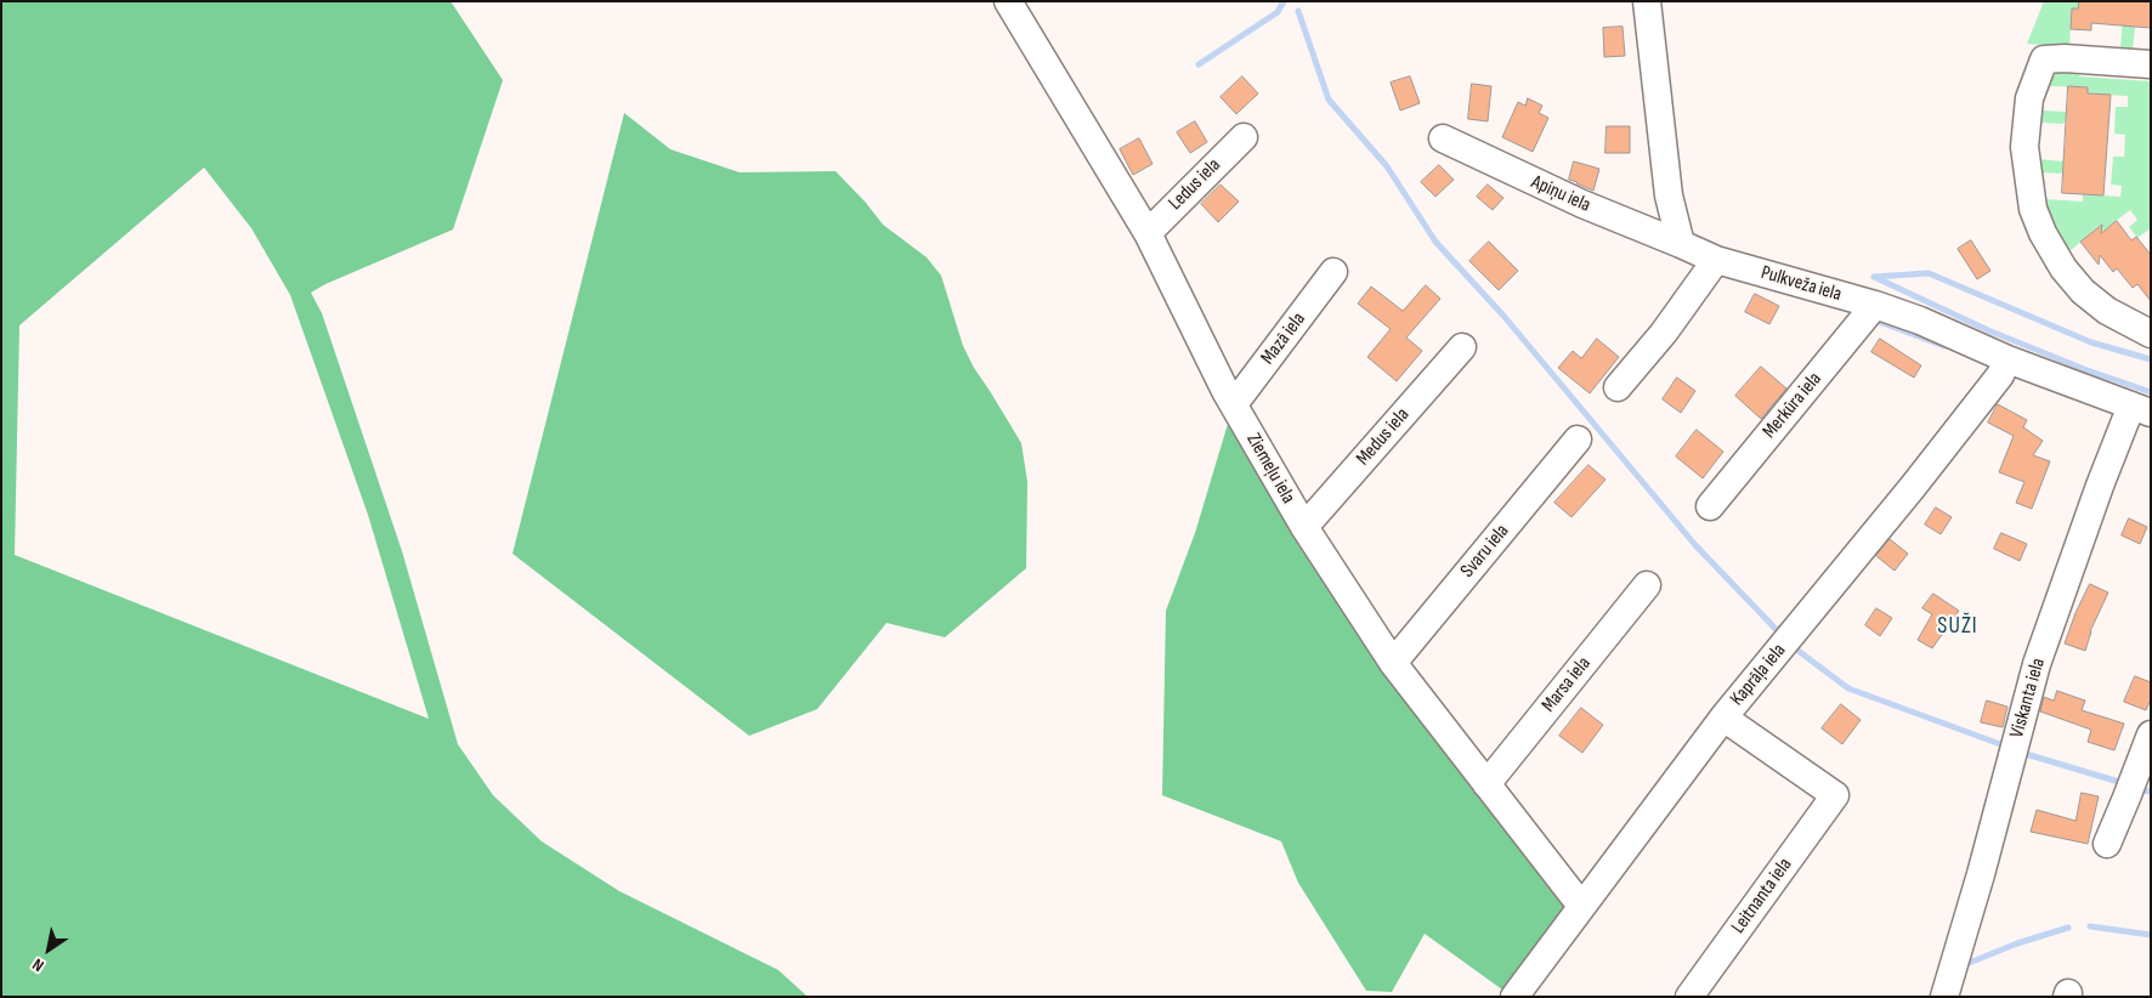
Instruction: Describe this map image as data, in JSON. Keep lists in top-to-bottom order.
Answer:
{
  "streets": {
    "street": [
      "Ledus iela",
      "Apiņu iela",
      "Pulkveža iela",
      "Mazā iela",
      "Merkūra iela",
      "Medus iela",
      "Ziemeļu iela",
      "Svaru iela",
      "Kaprāļa iela",
      "Marsa iela",
      "Viskanta iela",
      "Leitnanta iela"
    ]
  },
  "crossings": [
    ["Ledus iela", "Ziemeļu iela"],
    ["Apiņu iela", "Pulkveža iela"],
    ["Pulkveža iela", "Merkūra iela"],
    ["Pulkveža iela", "Kaprāļa iela"],
    ["Pulkveža iela", "Viskanta iela"],
    ["Mazā iela", "Ziemeļu iela"],
    ["Medus iela", "Ziemeļu iela"],
    ["Ziemeļu iela", "Svaru iela"],
    ["Ziemeļu iela", "Kaprāļa iela"],
    ["Ziemeļu iela", "Marsa iela"],
    ["Kaprāļa iela", "Leitnanta iela"]
  ],
  "districts": ["SUŽI"],
  "north": "bottom left"
}
